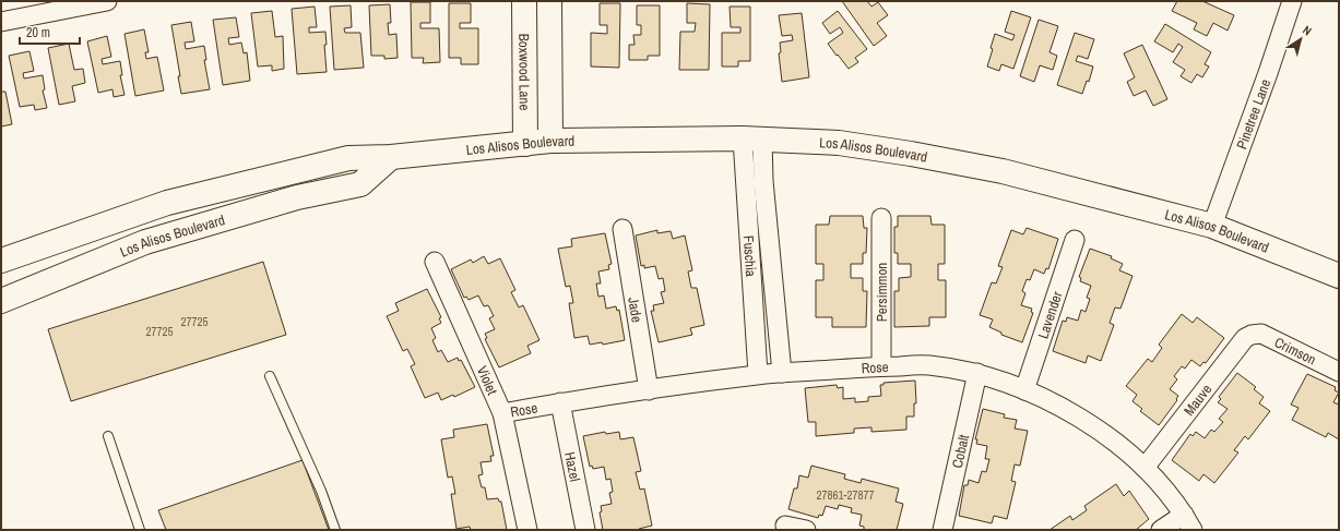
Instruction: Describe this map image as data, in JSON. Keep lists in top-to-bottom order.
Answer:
{
  "streets": {
    "main road": ["Boxwood Lane", "Los Alisos Boulevard"],
    "street": [
      "Pinetree Lane",
      "Fuschia",
      "Persimmon",
      "Jade",
      "Lavender",
      "Crimson",
      "Rose",
      "Violet",
      "Mauve",
      "Cobalt",
      "Hazel"
    ]
  },
  "crossings": [
    ["Boxwood Lane", "Los Alisos Boulevard"],
    ["Pinetree Lane", "Los Alisos Boulevard"],
    ["Los Alisos Boulevard", "Fuschia"],
    ["Fuschia", "Rose"],
    ["Persimmon", "Rose"],
    ["Jade", "Rose"],
    ["Lavender", "Rose"],
    ["Crimson", "Mauve"],
    ["Rose", "Violet"],
    ["Rose", "Mauve"],
    ["Rose", "Cobalt"],
    ["Rose", "Hazel"]
  ],
  "house_numbers": ["27725", "27725", "27861-27877"],
  "scale_bar": "20 m",
  "north": "top right"
}
